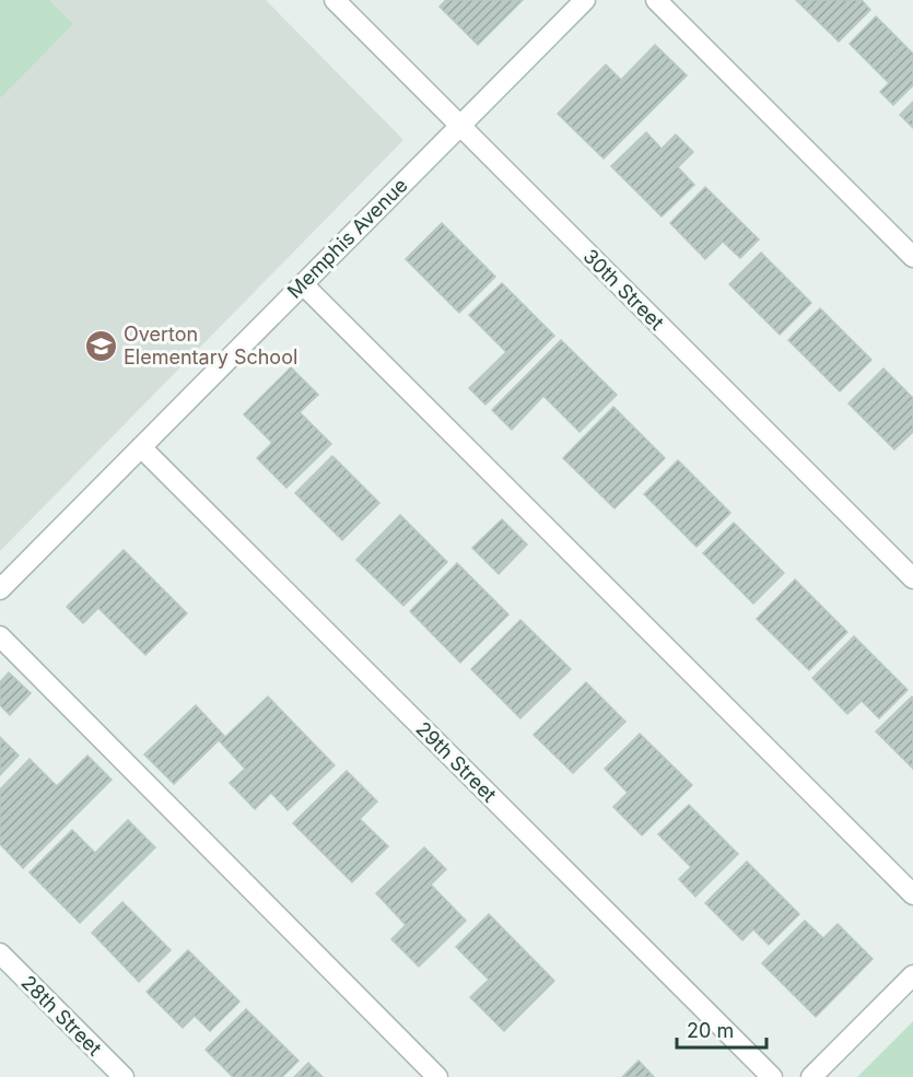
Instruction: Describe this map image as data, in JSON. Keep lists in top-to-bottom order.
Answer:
{
  "streets": {
    "street": [
      "Memphis Avenue",
      "30th Street",
      "29th Street",
      "28th Street"
    ]
  },
  "crossings": [
    ["Memphis Avenue", "30th Street"],
    ["Memphis Avenue", "29th Street"]
  ],
  "places": {
    "school or university": ["Overton Elementary School"]
  },
  "scale_bar": "20 m"
}
